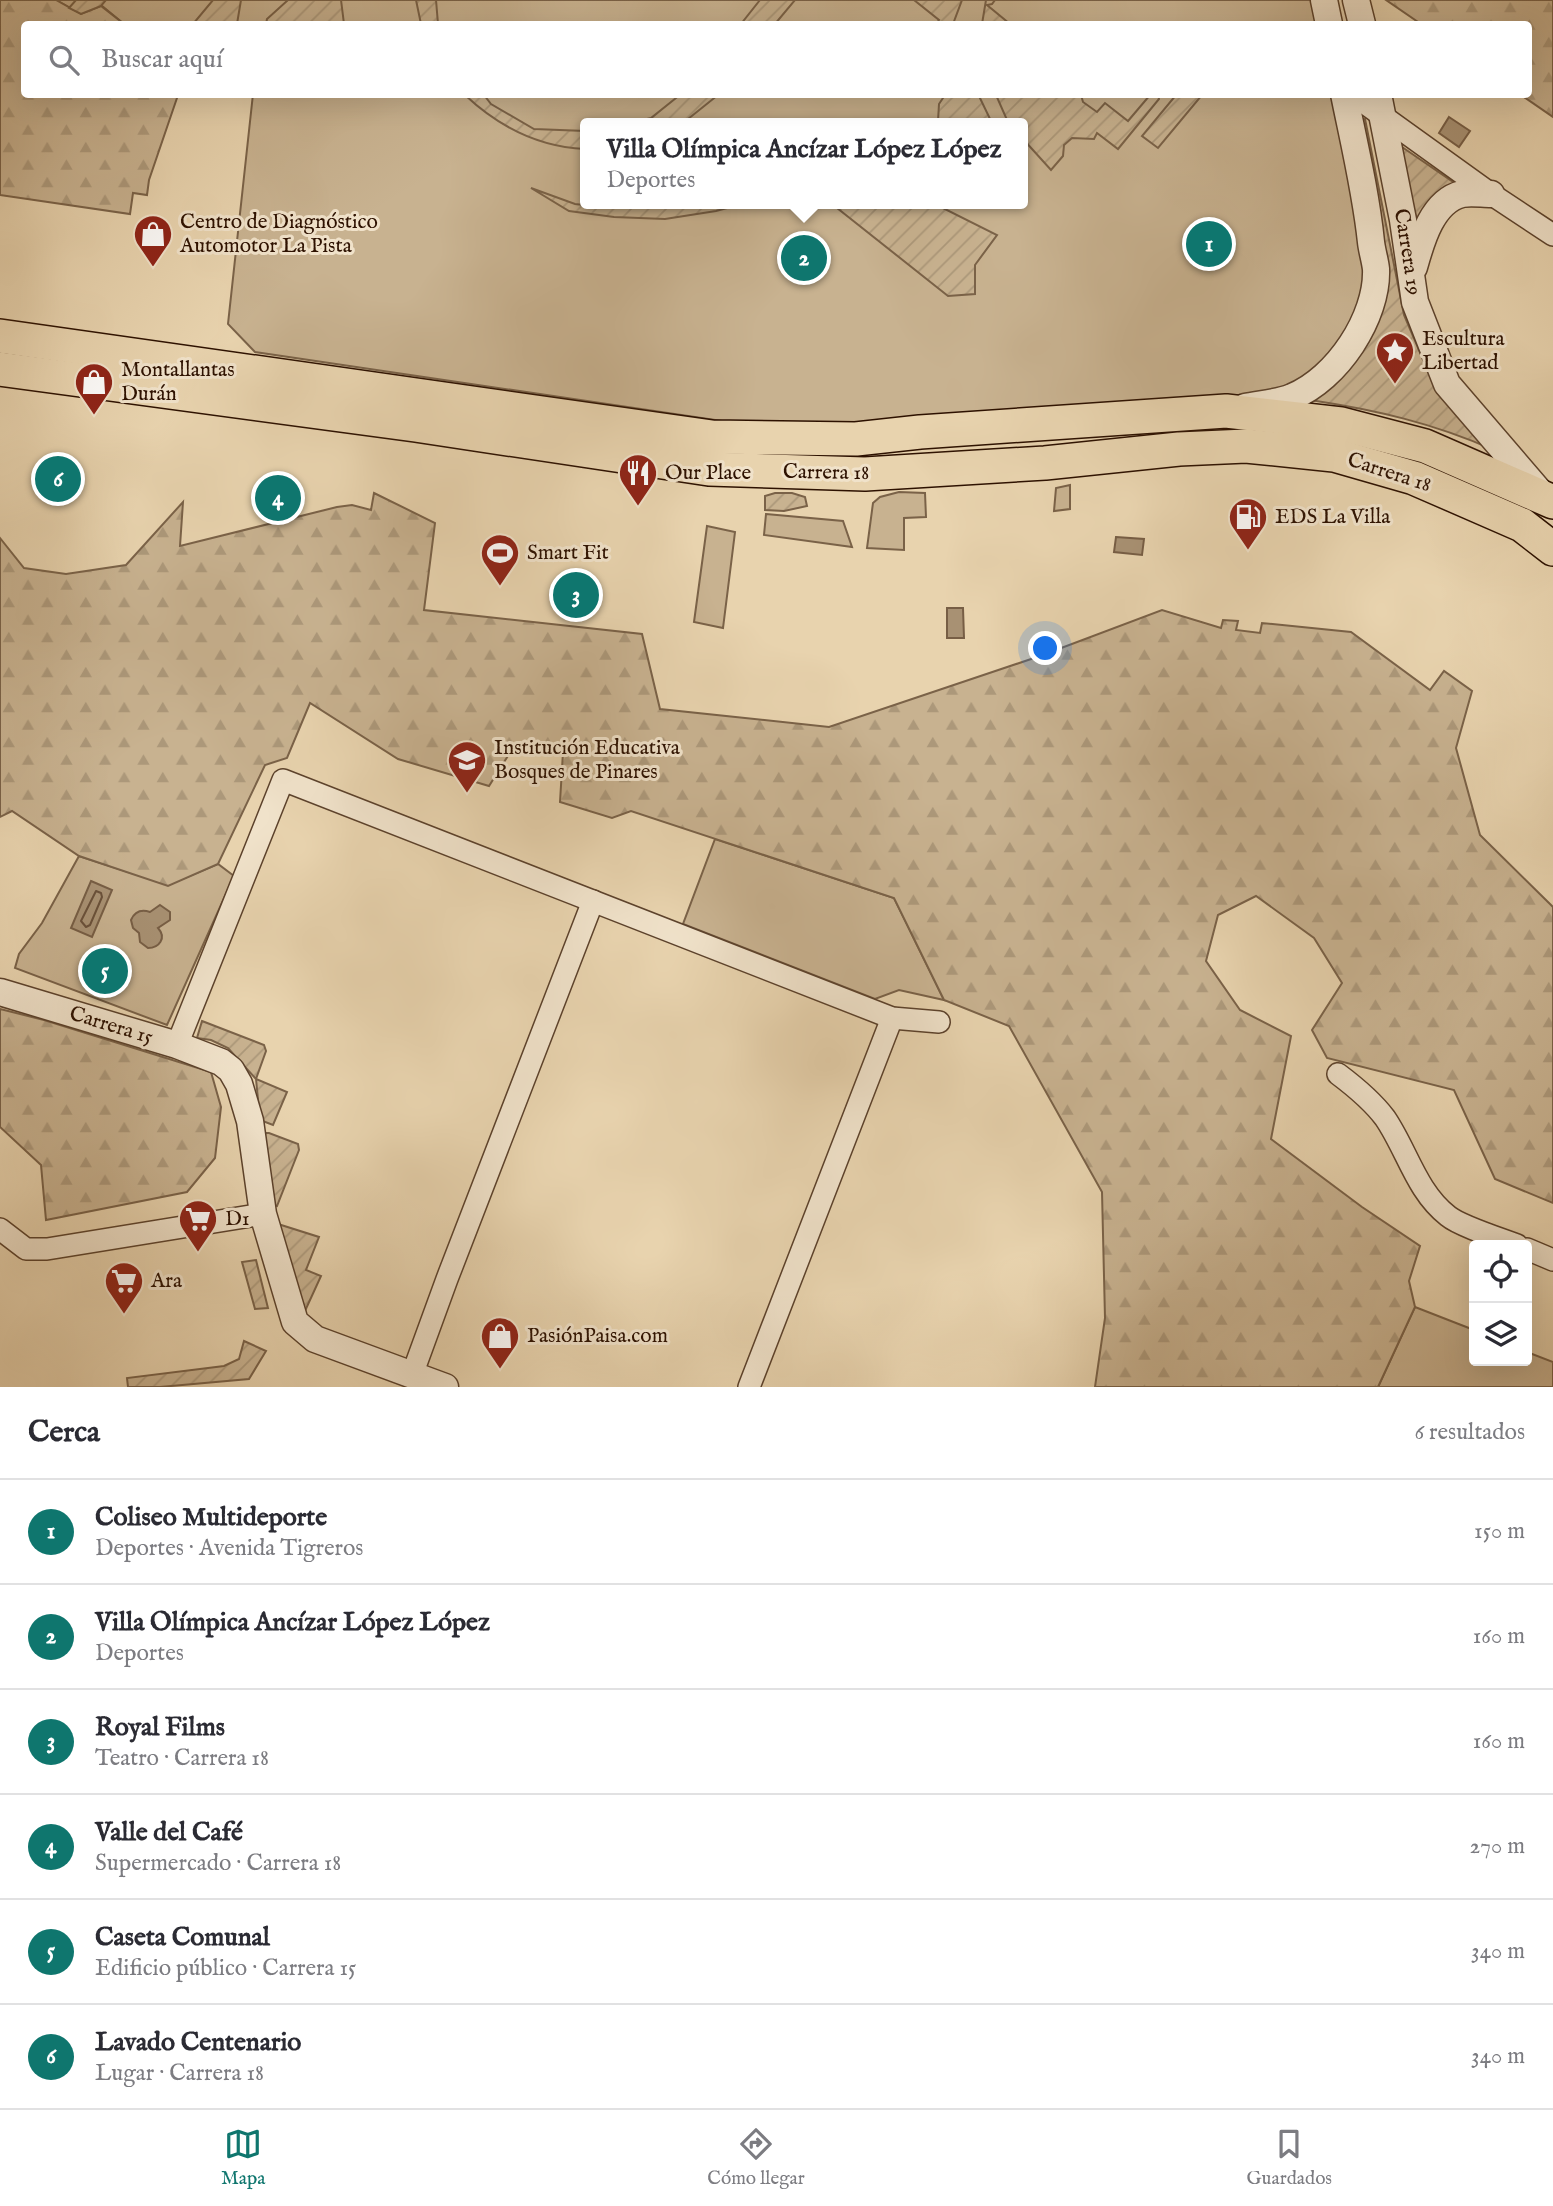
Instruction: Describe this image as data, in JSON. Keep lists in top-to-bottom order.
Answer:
{
  "streets": {
    "main road": ["Carrera 18"],
    "street": ["Carrera 19", "Carrera 15"]
  },
  "crossings": [
    ["Carrera 19", "Carrera 18"]
  ],
  "places": {
    "shop": ["Centro de Diagnóstico Automotor La Pista", "Montallantas Durán", "PasiónPaisa.com"],
    "place": ["Escultura Libertad"],
    "restaurant": ["Our Place"],
    "fuel station": ["EDS La Villa"],
    "sports": ["Smart Fit"],
    "school or university": ["Institución Educativa Bosques de Pinares"],
    "supermarket": ["D1", "Ara"]
  },
  "page": {
    "search": "Buscar aquí",
    "popup": ["Villa Olímpica Ancízar López López", "Deportes"],
    "pins": [
      "1",
      "2",
      "6",
      "4",
      "3",
      "5"
    ],
    "heading": ["Cerca", "6 resultados"],
    "list": [
      {
        "mark": "1",
        "name": "Coliseo Multideporte",
        "note": "Deportes · Avenida Tigreros",
        "value": "150 m"
      },
      {
        "mark": "2",
        "name": "Villa Olímpica Ancízar López López",
        "note": "Deportes",
        "value": "160 m"
      },
      {
        "mark": "3",
        "name": "Royal Films",
        "note": "Teatro · Carrera 18",
        "value": "160 m"
      },
      {
        "mark": "4",
        "name": "Valle del Café",
        "note": "Supermercado · Carrera 18",
        "value": "270 m"
      },
      {
        "mark": "5",
        "name": "Caseta Comunal",
        "note": "Edificio público · Carrera 15",
        "value": "340 m"
      },
      {
        "mark": "6",
        "name": "Lavado Centenario",
        "note": "Lugar · Carrera 18",
        "value": "340 m"
      }
    ],
    "nav": ["Mapa", "Cómo llegar", "Guardados"]
  }
}
